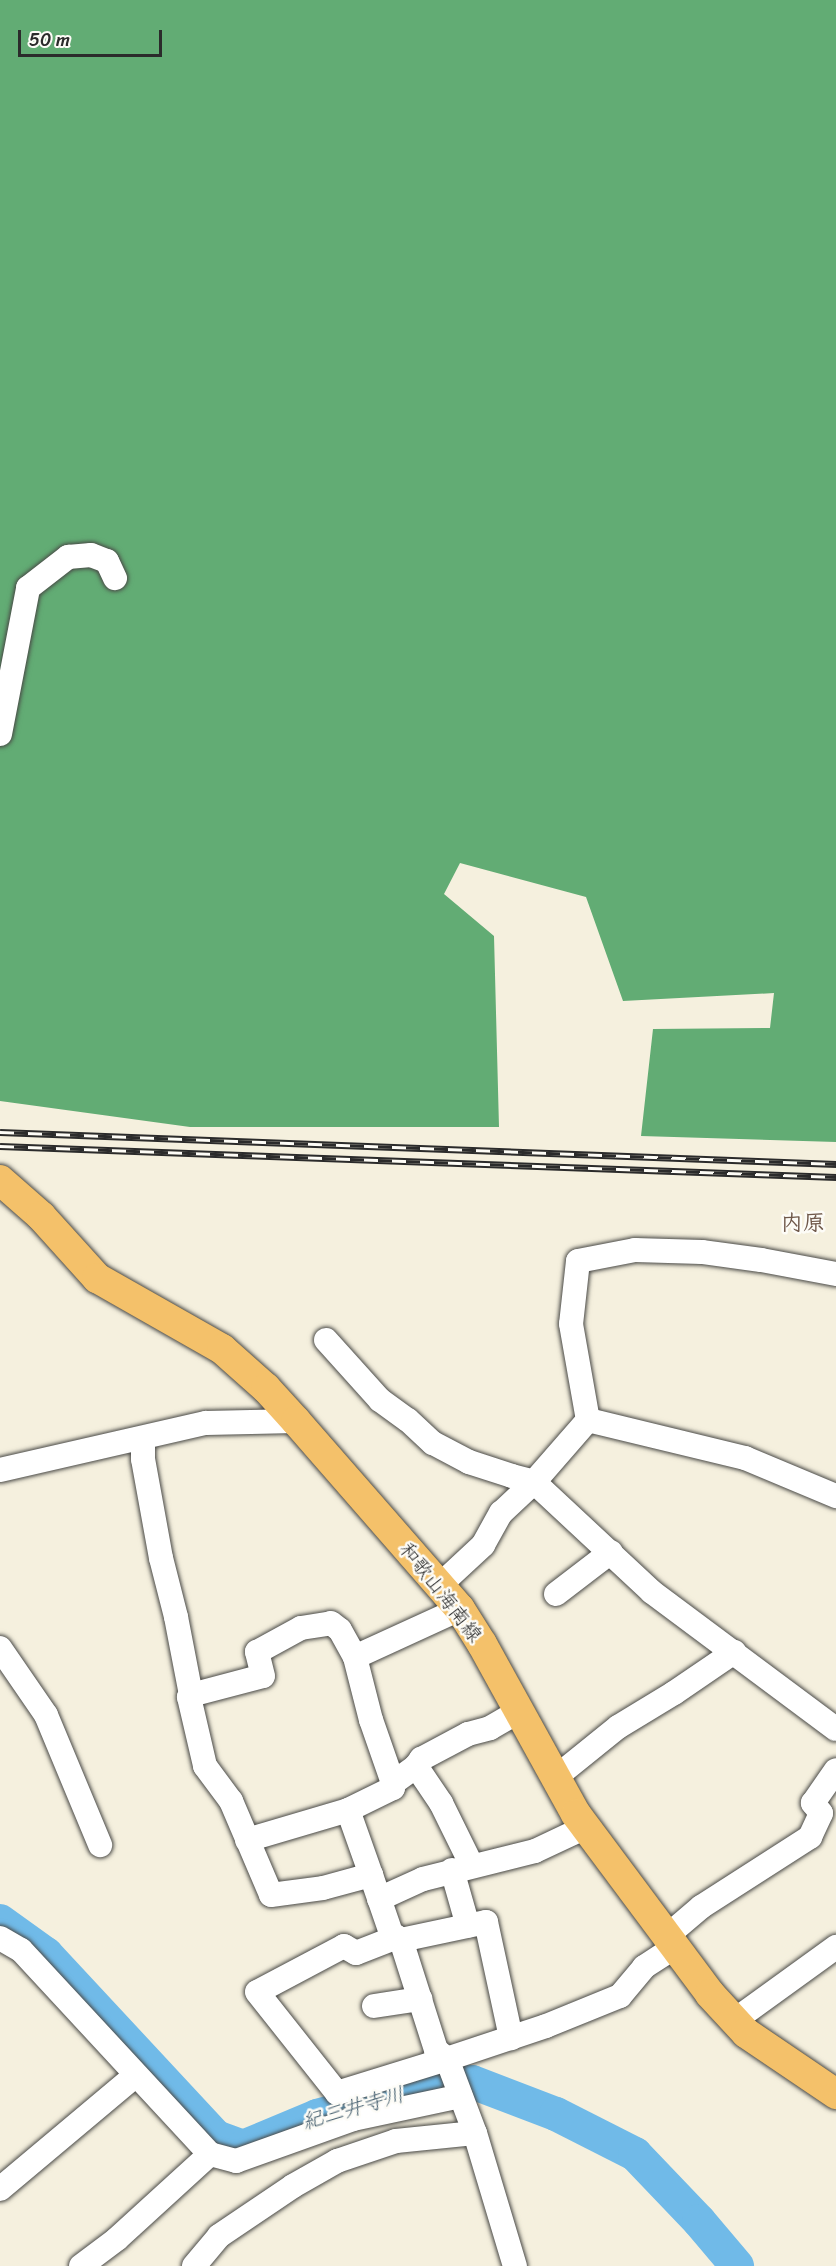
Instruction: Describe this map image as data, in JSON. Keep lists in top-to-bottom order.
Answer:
{
  "streets": {
    "main road": ["和歌山海南線"]
  },
  "districts": ["内原"],
  "water": ["紀三井寺川"],
  "scale_bar": "50 m"
}
